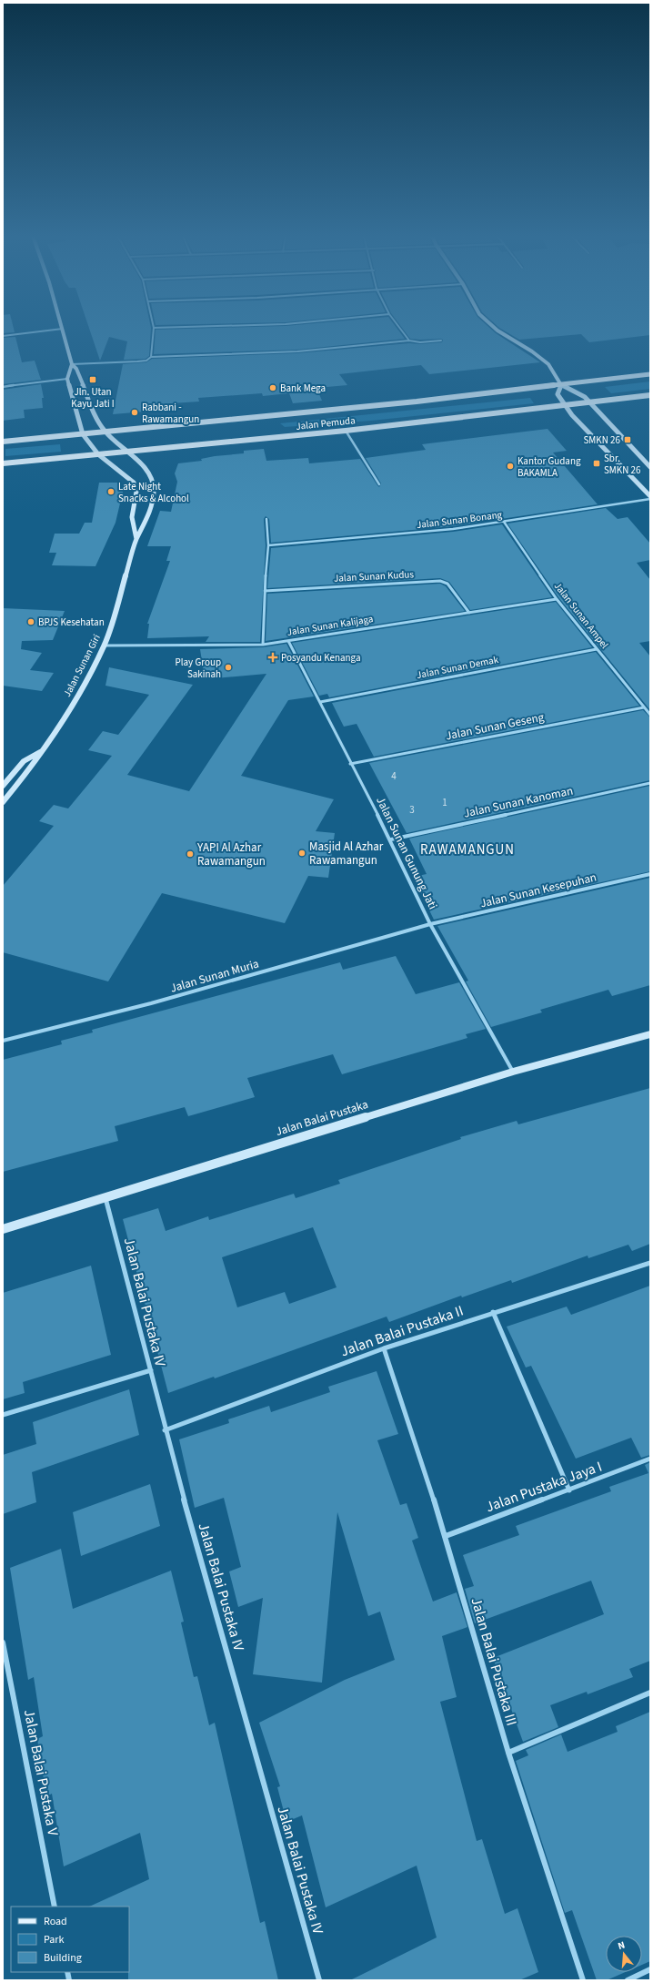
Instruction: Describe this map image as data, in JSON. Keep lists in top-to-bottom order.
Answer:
{
  "streets": {
    "main road": ["Jalan Pemuda"],
    "street": [
      "Jalan Sunan Bonang",
      "Jalan Sunan Kudus",
      "Jalan Sunan Ampel",
      "Jalan Sunan Kalijaga",
      "Jalan Sunan Giri",
      "Jalan Sunan Demak",
      "Jalan Sunan Geseng",
      "Jalan Sunan Kanoman",
      "Jalan Sunan Gunung Jati",
      "Jalan Sunan Kesepuhan",
      "Jalan Sunan Muria",
      "Jalan Balai Pustaka",
      "Jalan Balai Pustaka IV",
      "Jalan Balai Pustaka II",
      "Jalan Pustaka Jaya I",
      "Jalan Balai Pustaka III",
      "Jalan Balai Pustaka V"
    ]
  },
  "crossings": [
    ["Jalan Pemuda", "Jalan Sunan Giri"],
    ["Jalan Sunan Bonang", "Jalan Sunan Ampel"],
    ["Jalan Sunan Kudus", "Jalan Sunan Kalijaga"],
    ["Jalan Sunan Ampel", "Jalan Sunan Kalijaga"],
    ["Jalan Sunan Ampel", "Jalan Sunan Demak"],
    ["Jalan Sunan Ampel", "Jalan Sunan Geseng"],
    ["Jalan Sunan Kalijaga", "Jalan Sunan Giri"],
    ["Jalan Sunan Kalijaga", "Jalan Sunan Gunung Jati"],
    ["Jalan Sunan Demak", "Jalan Sunan Gunung Jati"],
    ["Jalan Sunan Geseng", "Jalan Sunan Gunung Jati"],
    ["Jalan Sunan Kanoman", "Jalan Sunan Gunung Jati"],
    ["Jalan Sunan Gunung Jati", "Jalan Sunan Kesepuhan"],
    ["Jalan Sunan Gunung Jati", "Jalan Sunan Muria"],
    ["Jalan Sunan Gunung Jati", "Jalan Balai Pustaka"],
    ["Jalan Sunan Kesepuhan", "Jalan Sunan Muria"],
    ["Jalan Balai Pustaka", "Jalan Balai Pustaka IV"],
    ["Jalan Balai Pustaka IV", "Jalan Balai Pustaka II"],
    ["Jalan Balai Pustaka II", "Jalan Balai Pustaka III"],
    ["Jalan Pustaka Jaya I", "Jalan Balai Pustaka III"]
  ],
  "districts": ["RAWAMANGUN"],
  "places": {
    "transit": ["Jln. Utan Kayu Jati I", "SMKN 26", "Sbr. SMKN 26"],
    "other": [
      "Bank Mega",
      "Rabbani - Rawamangun",
      "Kantor Gudang BAKAMLA",
      "Late Night Snacks & Alcohol",
      "BPJS Kesehatan",
      "Play Group Sakinah",
      "Masjid Al Azhar Rawamangun",
      "YAPI Al Azhar Rawamangun"
    ],
    "health": ["Posyandu Kenanga"]
  },
  "house_numbers": ["4", "1", "3"],
  "legend": ["Road", "Park", "Building"],
  "north": "top"
}
